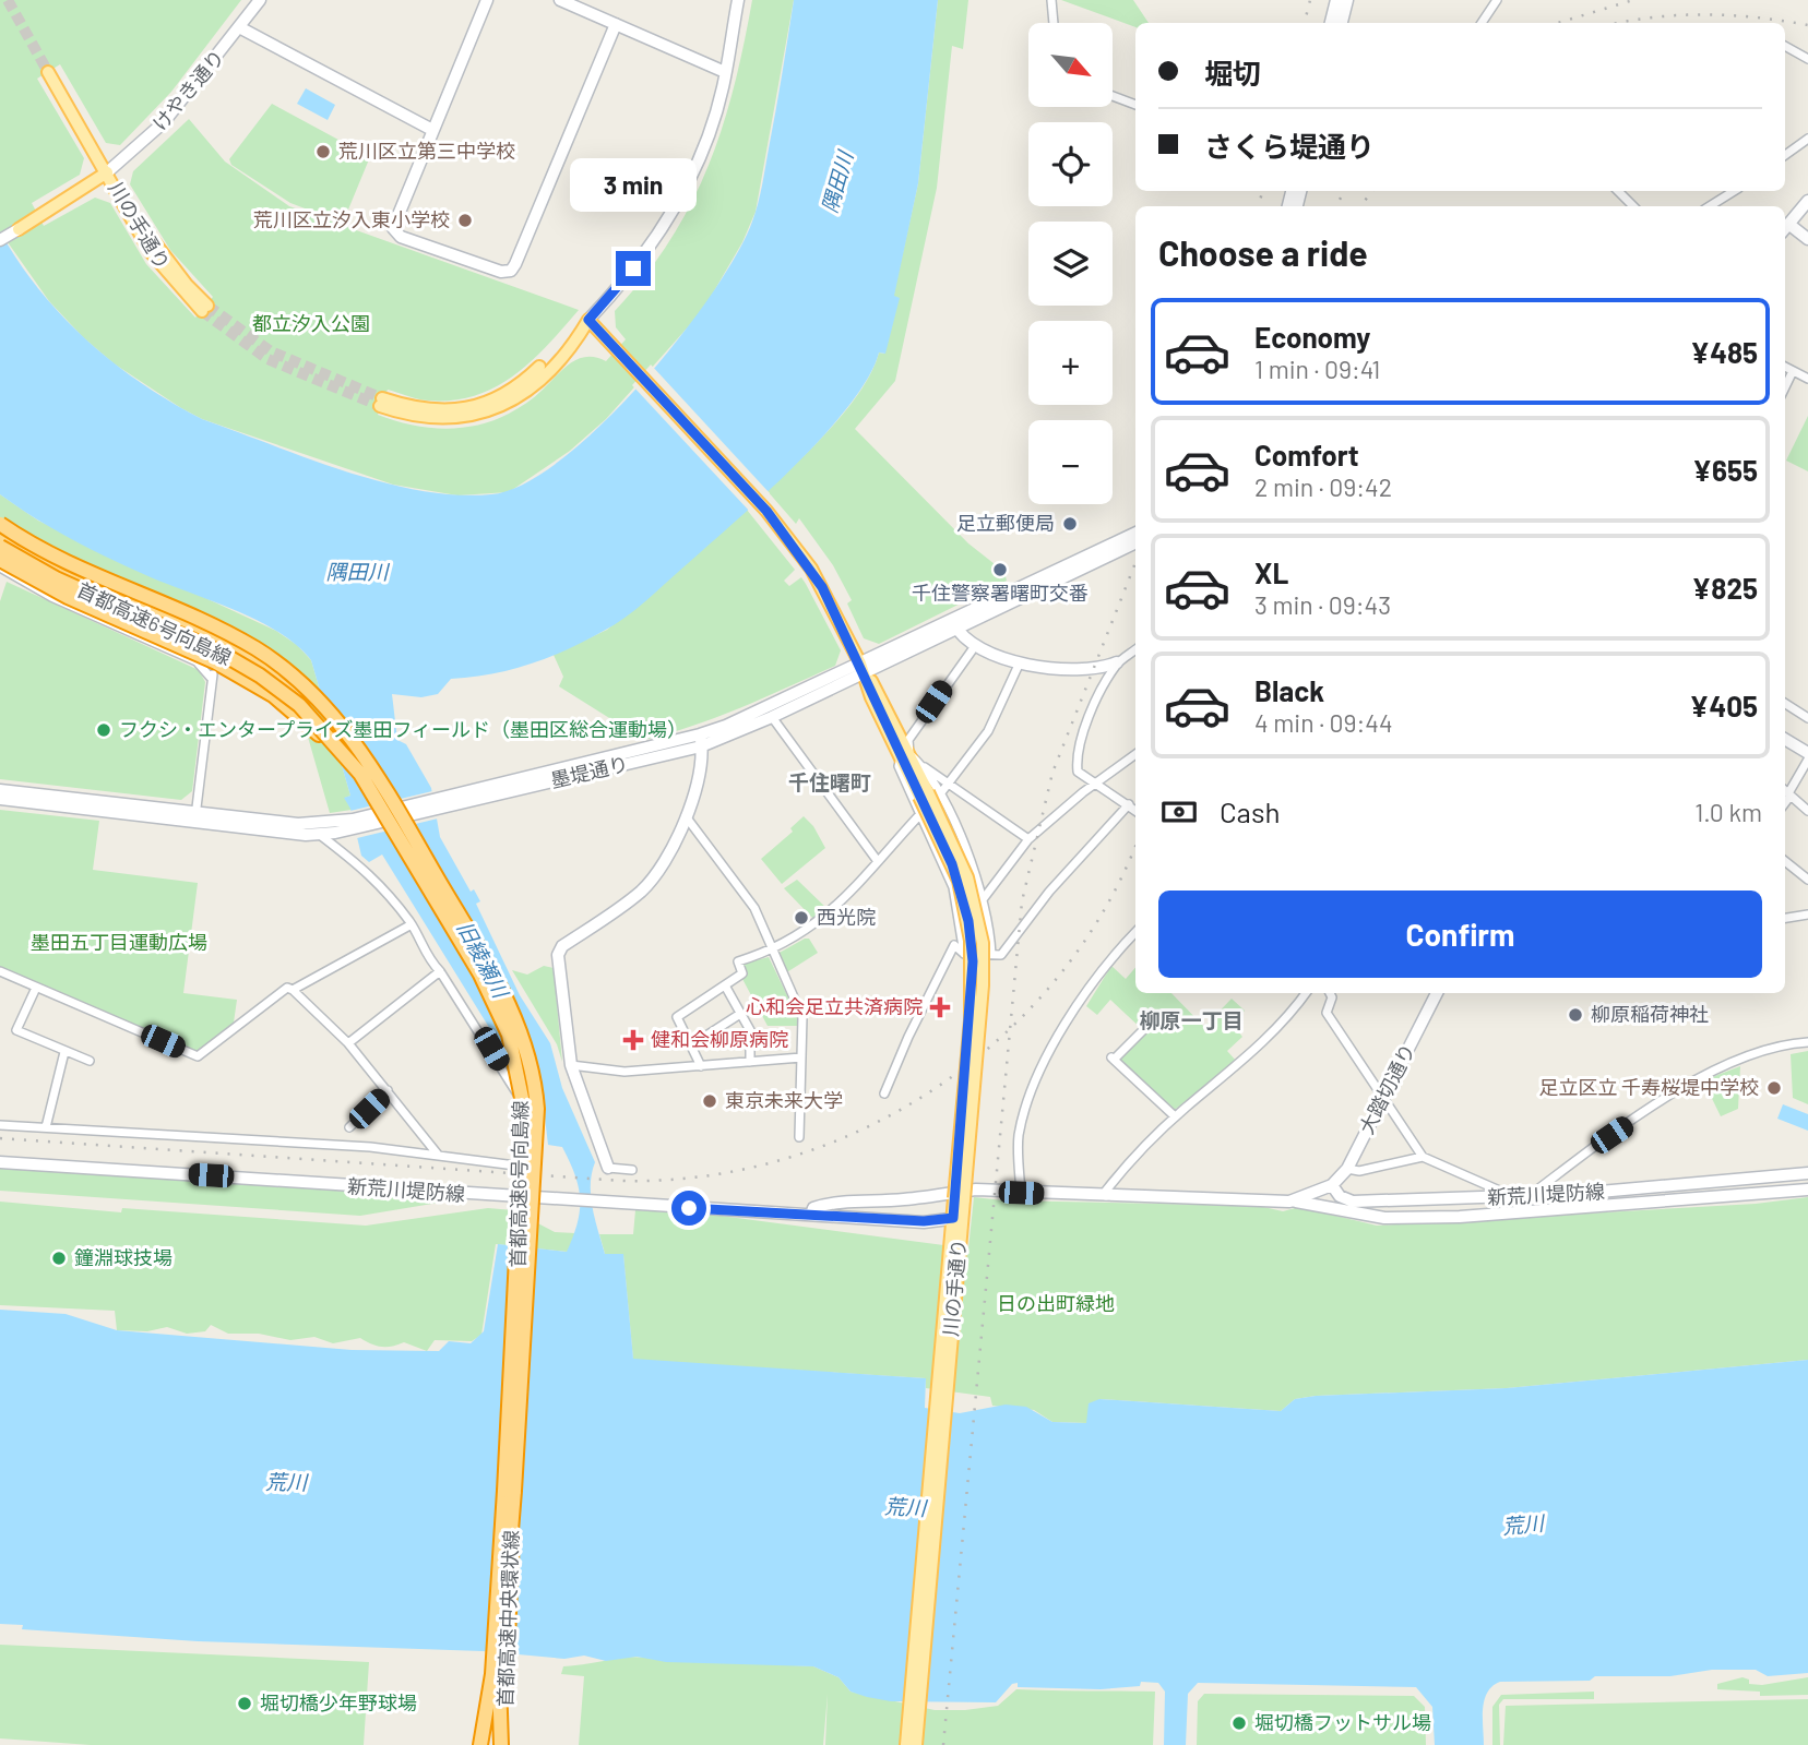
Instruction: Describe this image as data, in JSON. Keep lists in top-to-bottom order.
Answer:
{
  "streets": {
    "highway": ["首都高速6号向島線", "首都高速中央環状線"],
    "main road": [
      "けやき通り",
      "川の手通り",
      "墨堤通り",
      "大踏切通り",
      "新荒川堤防線"
    ]
  },
  "crossings": [
    ["けやき通り", "川の手通り"],
    ["川の手通り", "墨堤通り"],
    ["川の手通り", "新荒川堤防線"],
    ["首都高速6号向島線", "首都高速中央環状線"],
    ["大踏切通り", "新荒川堤防線"]
  ],
  "districts": ["千住曙町", "柳原一丁目"],
  "water": ["隅田川", "旧綾瀬川", "荒川"],
  "parks": ["都立汐入公園", "墨田五丁目運動広場", "日の出町緑地"],
  "places": {
    "other": [
      "荒川区立第三中学校",
      "荒川区立汐入東小学校",
      "足立郵便局",
      "千住警察署曙町交番",
      "フクシ・エンタープライズ墨田フィールド（墨田区総合運動場）",
      "西光院",
      "柳原稲荷神社",
      "足立区立 千寿桜堤中学校",
      "東京未来大学",
      "鐘淵球技場",
      "堀切橋少年野球場",
      "堀切橋フットサル場"
    ],
    "health": ["心和会足立共済病院", "健和会柳原病院"]
  },
  "north": "bottom right",
  "page": {
    "map_buttons": ["+", "−"],
    "banner": ["堀切", "さくら堤通り"],
    "bubble": "3 min",
    "heading": "Choose a ride",
    "list": [
      {
        "name": "Economy",
        "note": "1 min · 09:41",
        "value": "¥485"
      },
      {
        "name": "Comfort",
        "note": "2 min · 09:42",
        "value": "¥655"
      },
      {
        "name": "XL",
        "note": "3 min · 09:43",
        "value": "¥825"
      },
      {
        "name": "Black",
        "note": "4 min · 09:44",
        "value": "¥405"
      }
    ],
    "pay": ["Cash", "1.0 km"],
    "buttons": "Confirm"
  }
}
